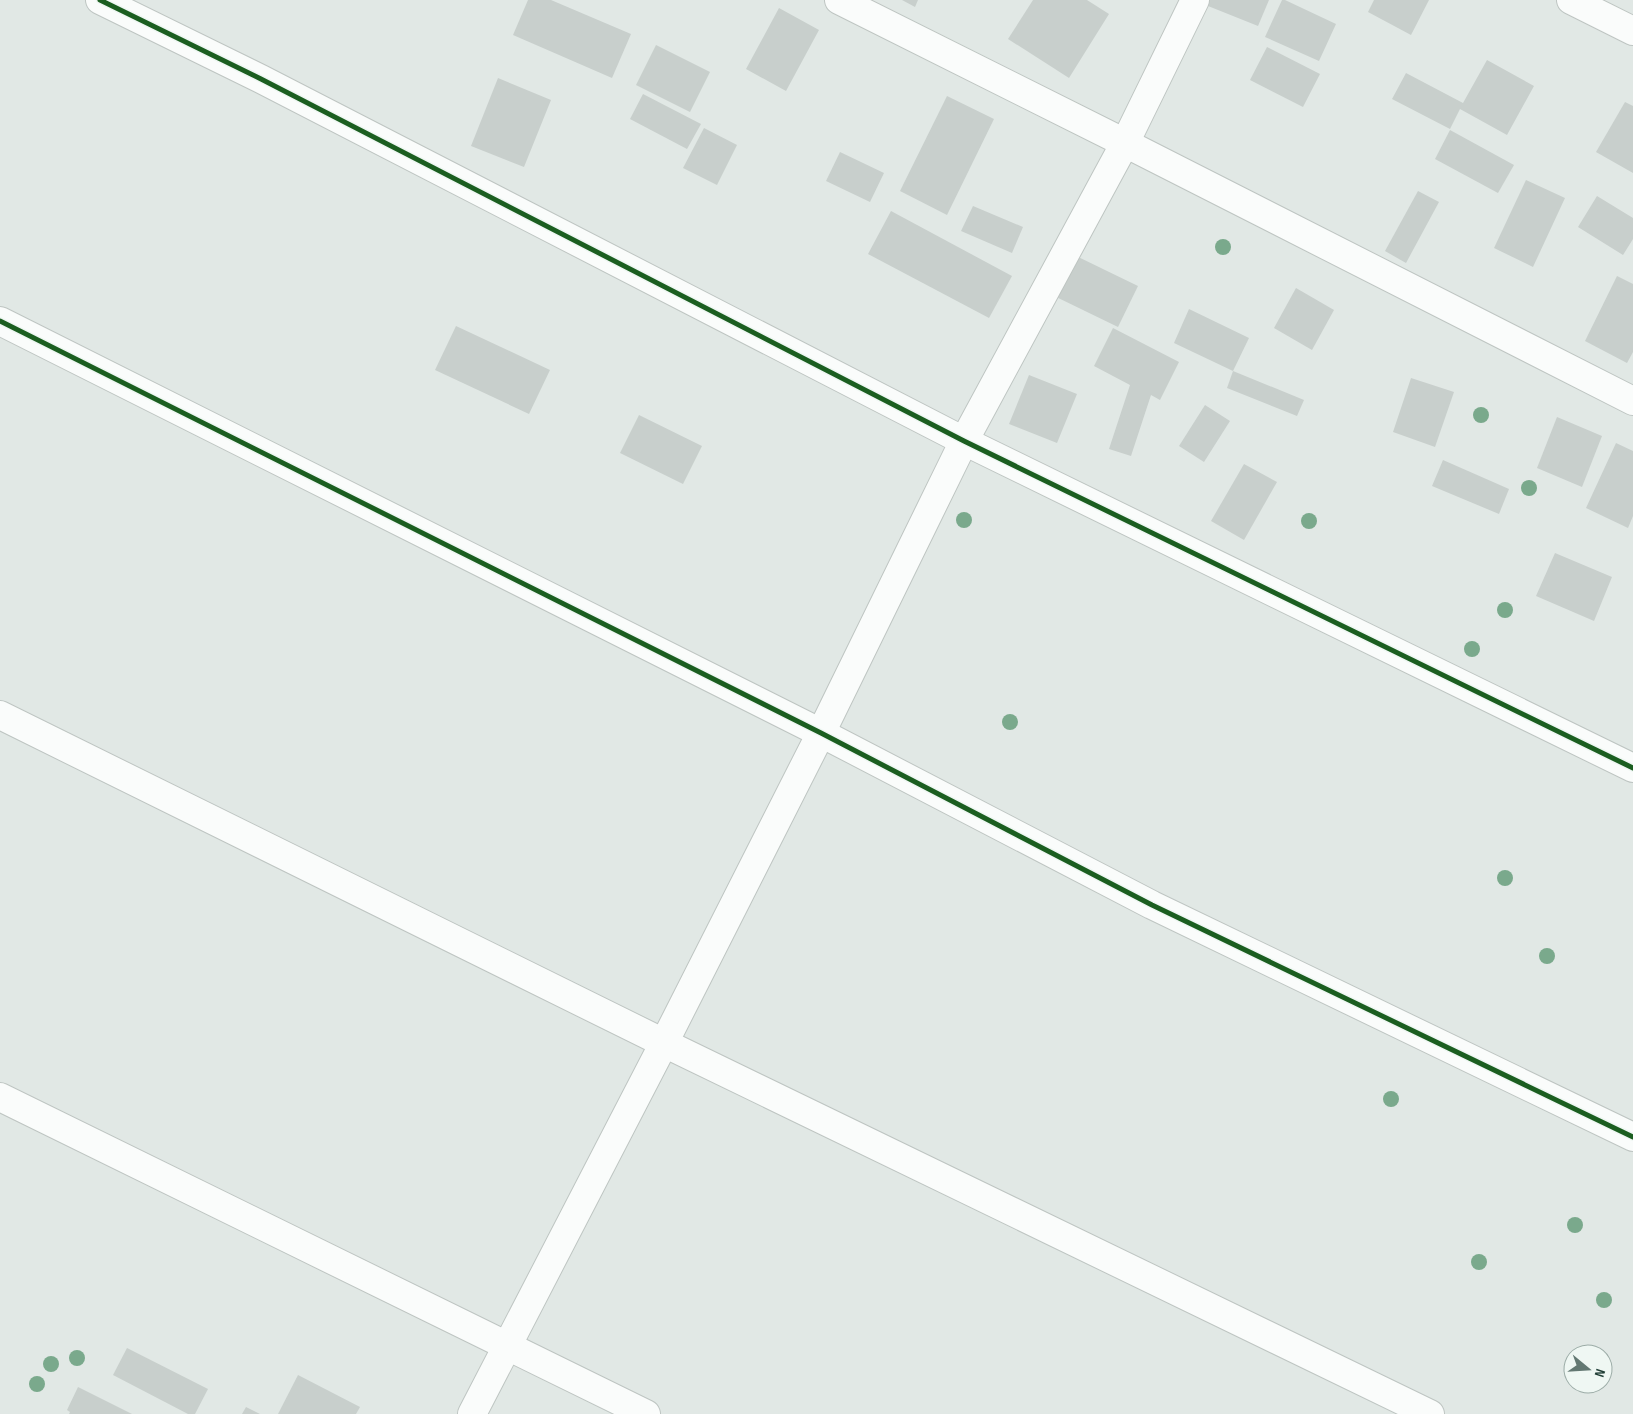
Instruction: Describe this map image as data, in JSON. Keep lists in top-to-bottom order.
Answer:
{
  "north": "right"
}
